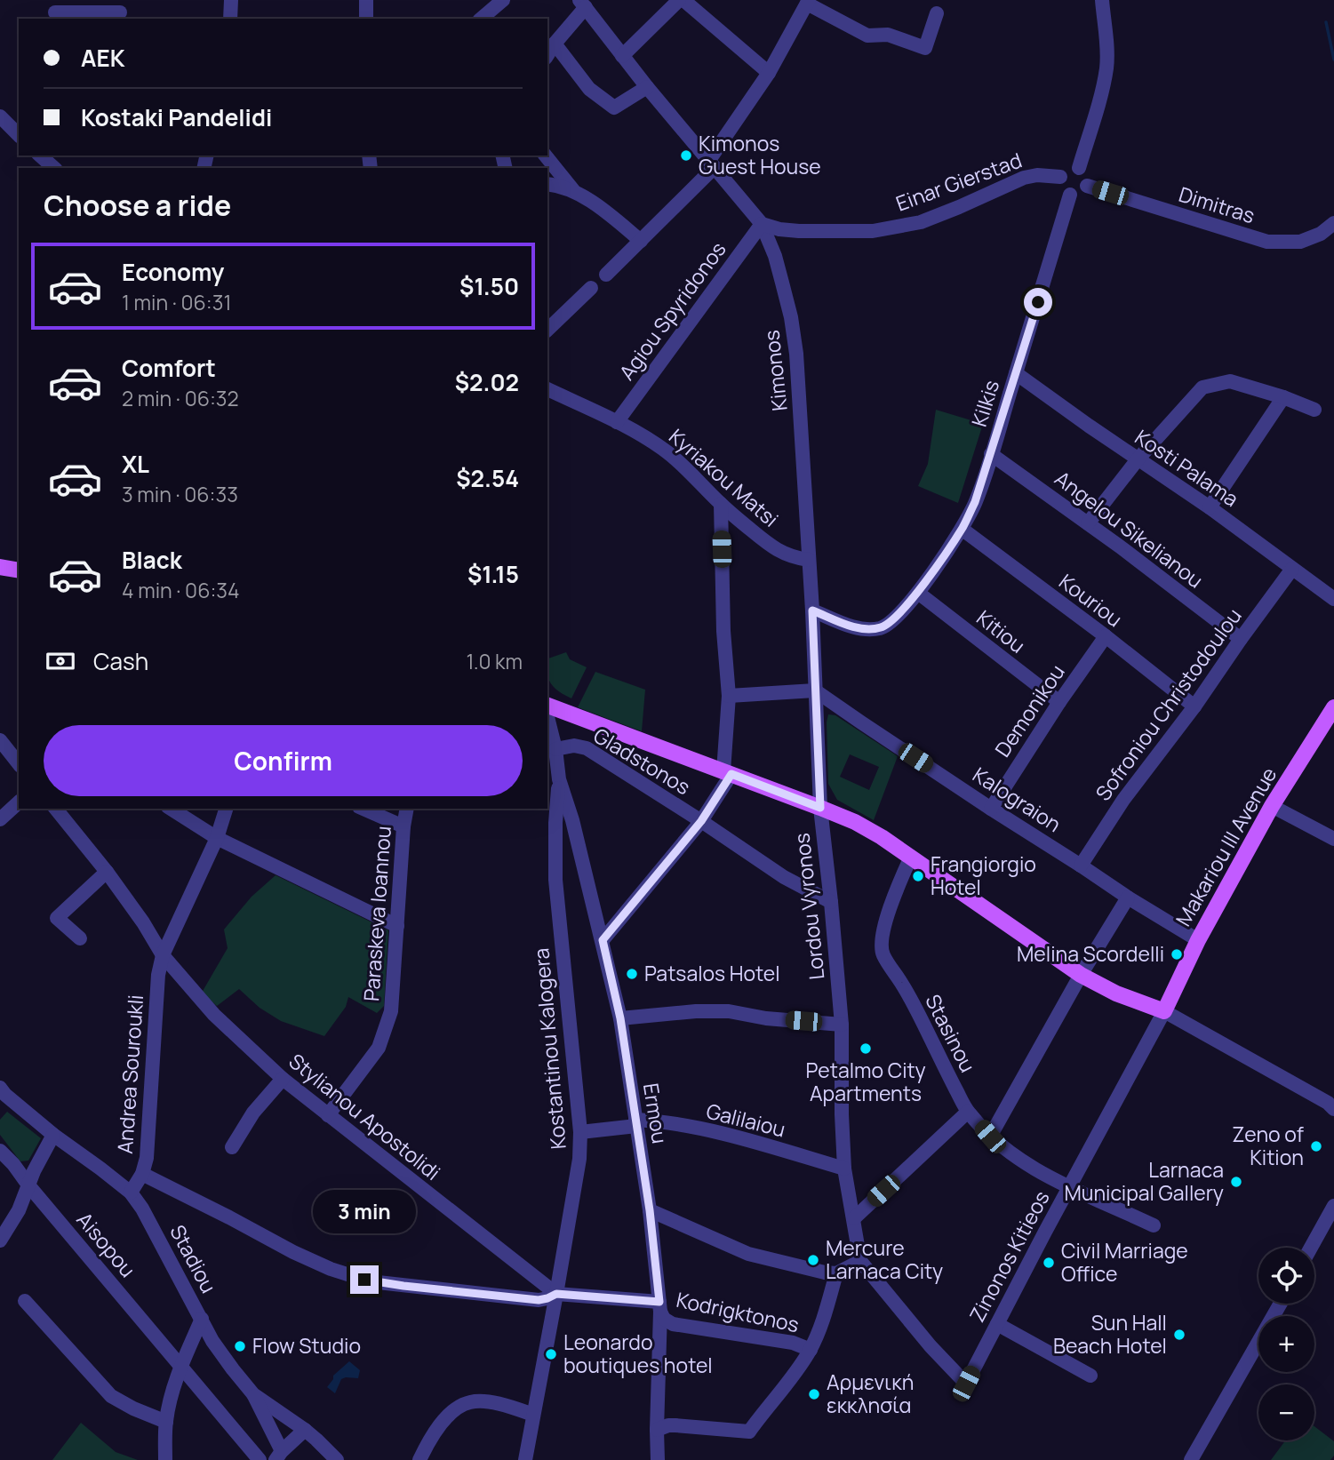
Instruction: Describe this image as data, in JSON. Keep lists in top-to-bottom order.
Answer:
{
  "streets": {
    "main road": ["Makariou III Avenue"],
    "street": [
      "Einar Gierstad",
      "Dimitras",
      "Agiou Spyridonos",
      "Kimonos",
      "Kilkis",
      "Kosti Palama",
      "Kyriakou Matsi",
      "Angelou Sikelianou",
      "Kouriou",
      "Kitiou",
      "Sofroniou Christodoulou",
      "Demonikou",
      "Gladstonos",
      "Kalograion",
      "Lordou Vyronos",
      "Paraskeva Ioannou",
      "Stasinou",
      "Kostantinou Kalogera",
      "Andrea Souroukli",
      "Ermou",
      "Stylianou Apostolidi",
      "Galilaiou",
      "Aisopou",
      "Zinonos Kitieos",
      "Stadiou",
      "Kodrigktonos"
    ]
  },
  "crossings": [
    ["Einar Gierstad", "Dimitras"],
    ["Einar Gierstad", "Agiou Spyridonos"],
    ["Einar Gierstad", "Kimonos"],
    ["Einar Gierstad", "Kilkis"],
    ["Dimitras", "Kilkis"],
    ["Agiou Spyridonos", "Kimonos"],
    ["Agiou Spyridonos", "Kyriakou Matsi"],
    ["Kimonos", "Kilkis"],
    ["Kimonos", "Kyriakou Matsi"],
    ["Kimonos", "Kalograion"],
    ["Kimonos", "Lordou Vyronos"],
    ["Kilkis", "Kosti Palama"],
    ["Kilkis", "Angelou Sikelianou"],
    ["Kilkis", "Kouriou"],
    ["Kilkis", "Kitiou"],
    ["Kosti Palama", "Sofroniou Christodoulou"],
    ["Angelou Sikelianou", "Sofroniou Christodoulou"],
    ["Kouriou", "Sofroniou Christodoulou"],
    ["Kouriou", "Demonikou"],
    ["Kitiou", "Demonikou"],
    ["Sofroniou Christodoulou", "Kalograion"],
    ["Demonikou", "Kalograion"],
    ["Gladstonos", "Lordou Vyronos"],
    ["Kalograion", "Makariou III Avenue"],
    ["Makariou III Avenue", "Zinonos Kitieos"],
    ["Lordou Vyronos", "Galilaiou"],
    ["Lordou Vyronos", "Zinonos Kitieos"],
    ["Paraskeva Ioannou", "Stylianou Apostolidi"],
    ["Stasinou", "Zinonos Kitieos"],
    ["Kostantinou Kalogera", "Ermou"],
    ["Kostantinou Kalogera", "Stylianou Apostolidi"],
    ["Kostantinou Kalogera", "Galilaiou"],
    ["Andrea Souroukli", "Stylianou Apostolidi"],
    ["Andrea Souroukli", "Stadiou"],
    ["Ermou", "Galilaiou"],
    ["Ermou", "Kodrigktonos"]
  ],
  "places": [
    "Kimonos Guest House",
    "Frangiorgio Hotel",
    "Melina Scordelli",
    "Patsalos Hotel",
    "Petalmo City Apartments",
    "Zeno of Kition",
    "Larnaca Municipal Gallery",
    "Mercure Larnaca City",
    "Civil Marriage Office",
    "Sun Hall Beach Hotel",
    "Flow Studio",
    "Leonardo boutiques hotel",
    "Αρμενική εκκλησία"
  ],
  "page": {
    "banner": ["AEK", "Kostaki Pandelidi"],
    "heading": "Choose a ride",
    "list": [
      {
        "name": "Economy",
        "note": "1 min · 06:31",
        "value": "$1.50"
      },
      {
        "name": "Comfort",
        "note": "2 min · 06:32",
        "value": "$2.02"
      },
      {
        "name": "XL",
        "note": "3 min · 06:33",
        "value": "$2.54"
      },
      {
        "name": "Black",
        "note": "4 min · 06:34",
        "value": "$1.15"
      }
    ],
    "pay": ["Cash", "1.0 km"],
    "buttons": "Confirm",
    "bubble": "3 min",
    "map_buttons": ["+", "−"]
  }
}
